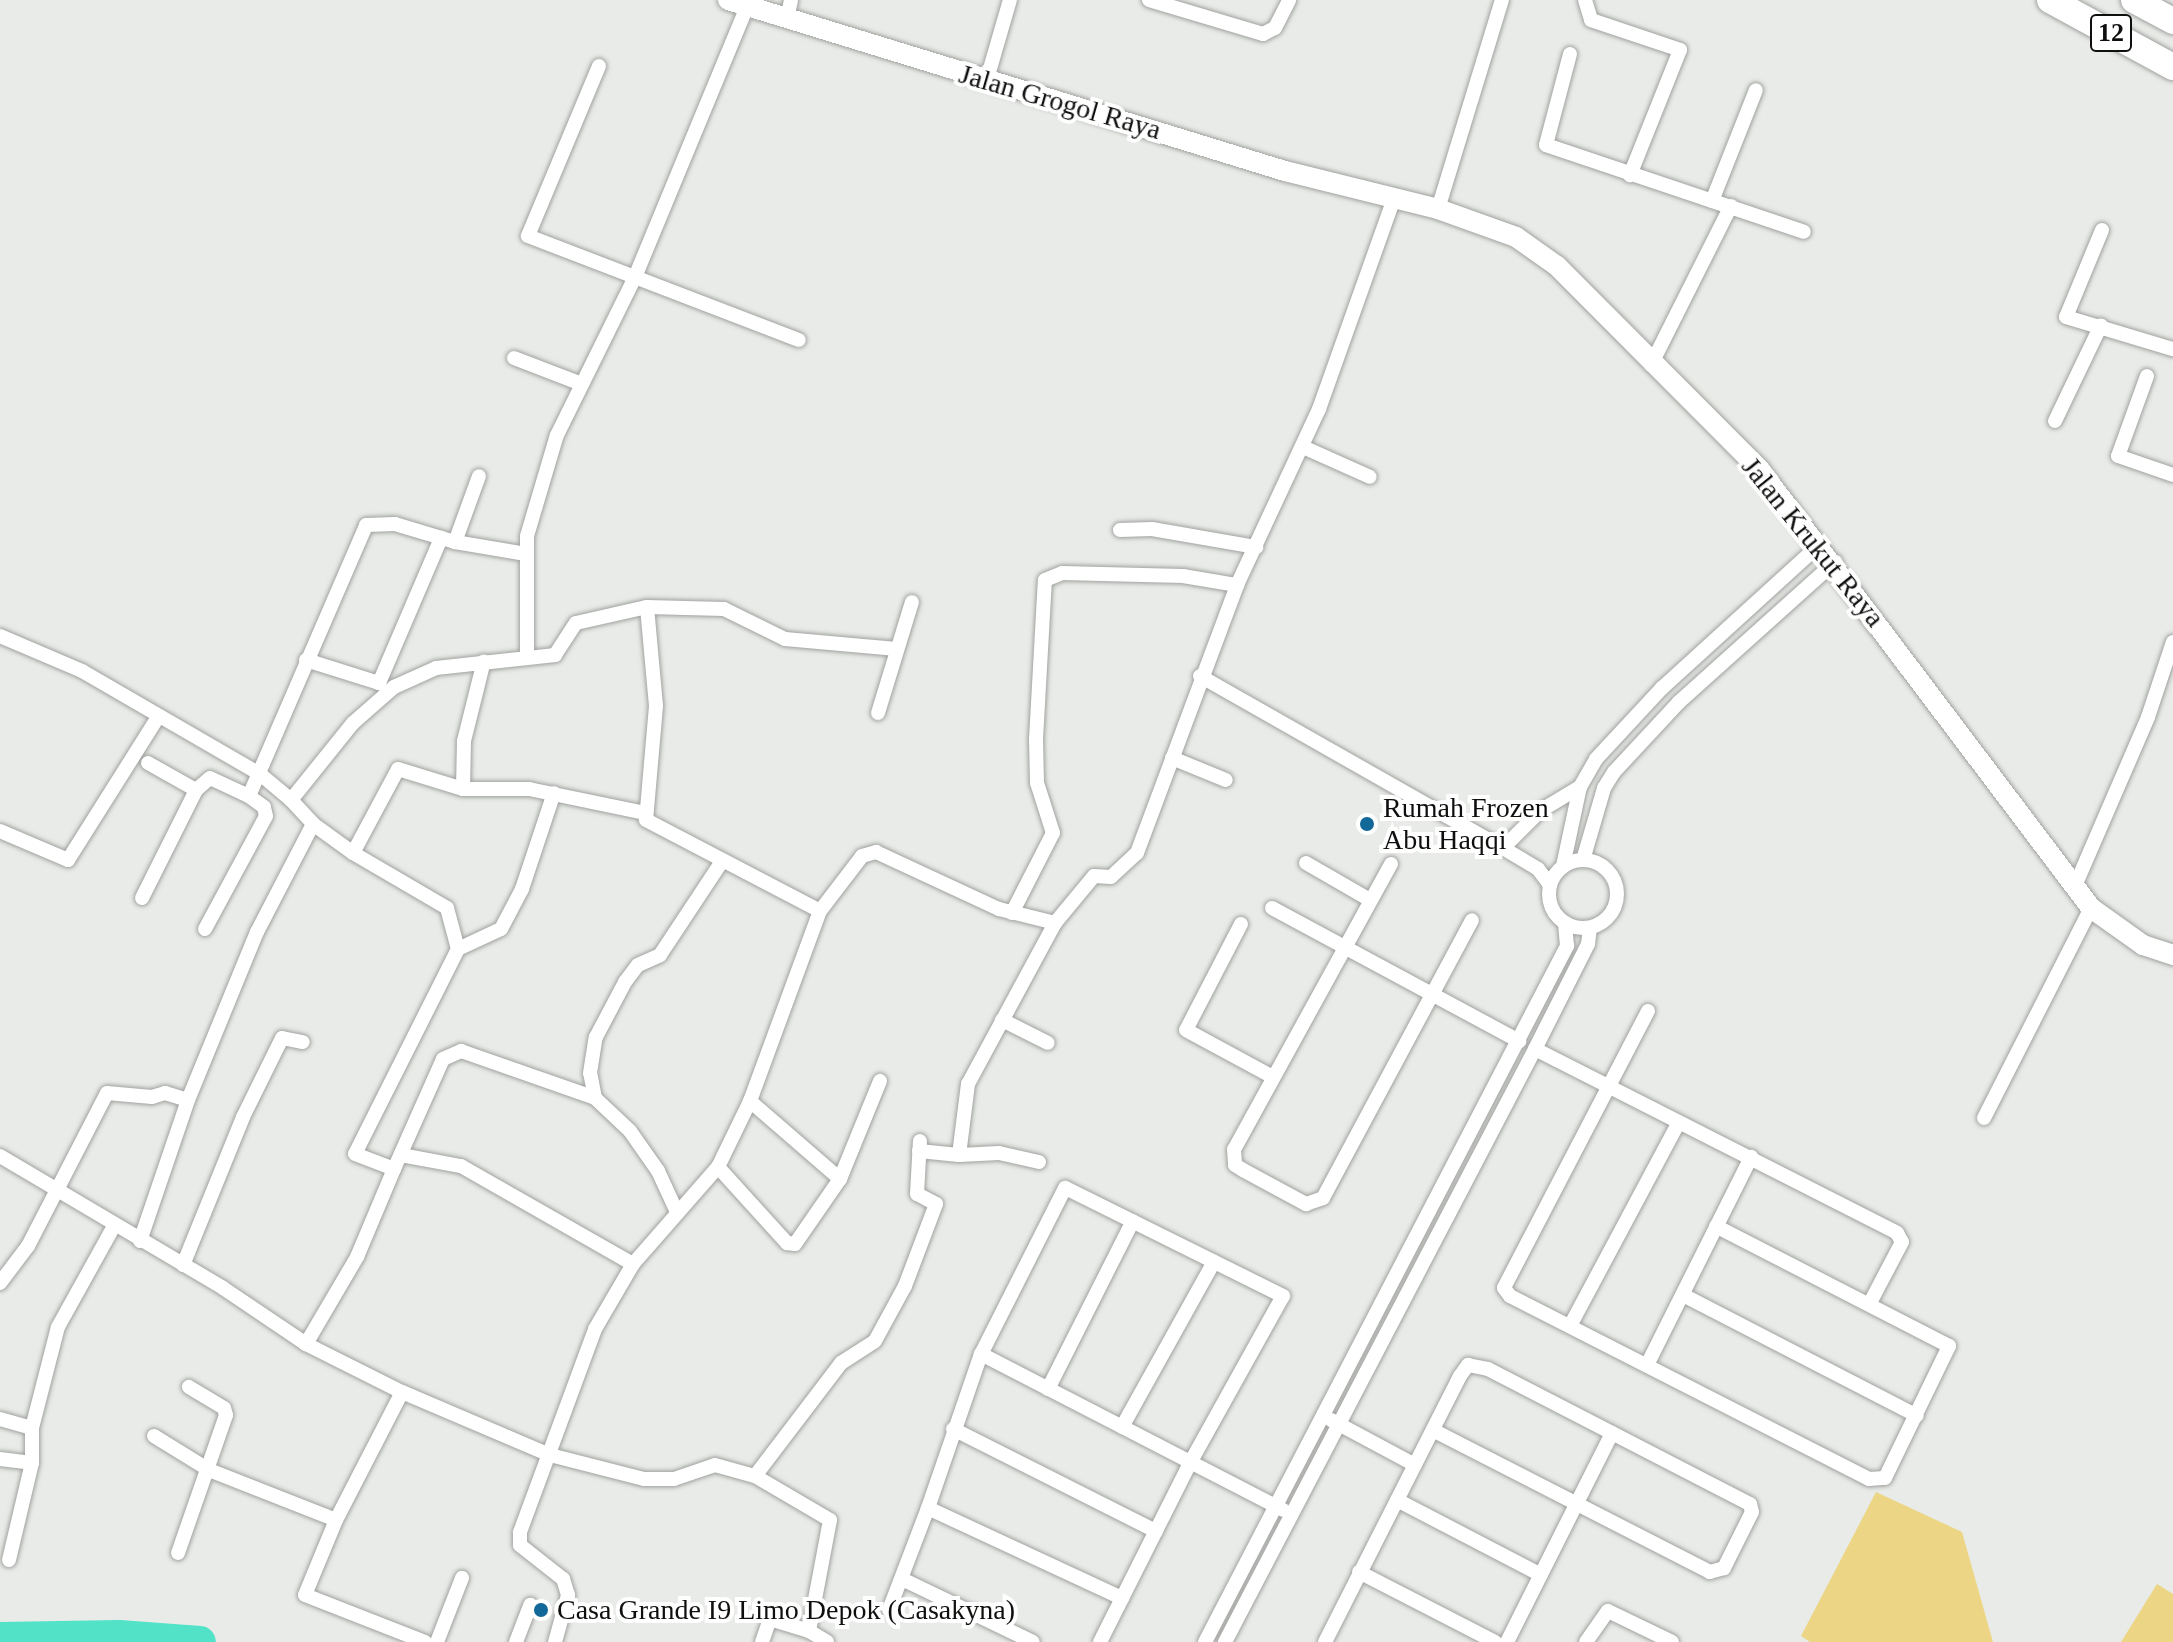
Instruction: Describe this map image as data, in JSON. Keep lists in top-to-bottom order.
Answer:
{
  "streets": {
    "highway": ["12"],
    "street": ["Jalan Grogol Raya", "Jalan Krukut Raya"]
  },
  "crossings": [
    ["Jalan Grogol Raya", "Jalan Krukut Raya"]
  ],
  "places": ["Rumah Frozen Abu Haqqi", "Casa Grande I9 Limo Depok (Casakyna)"]
}
